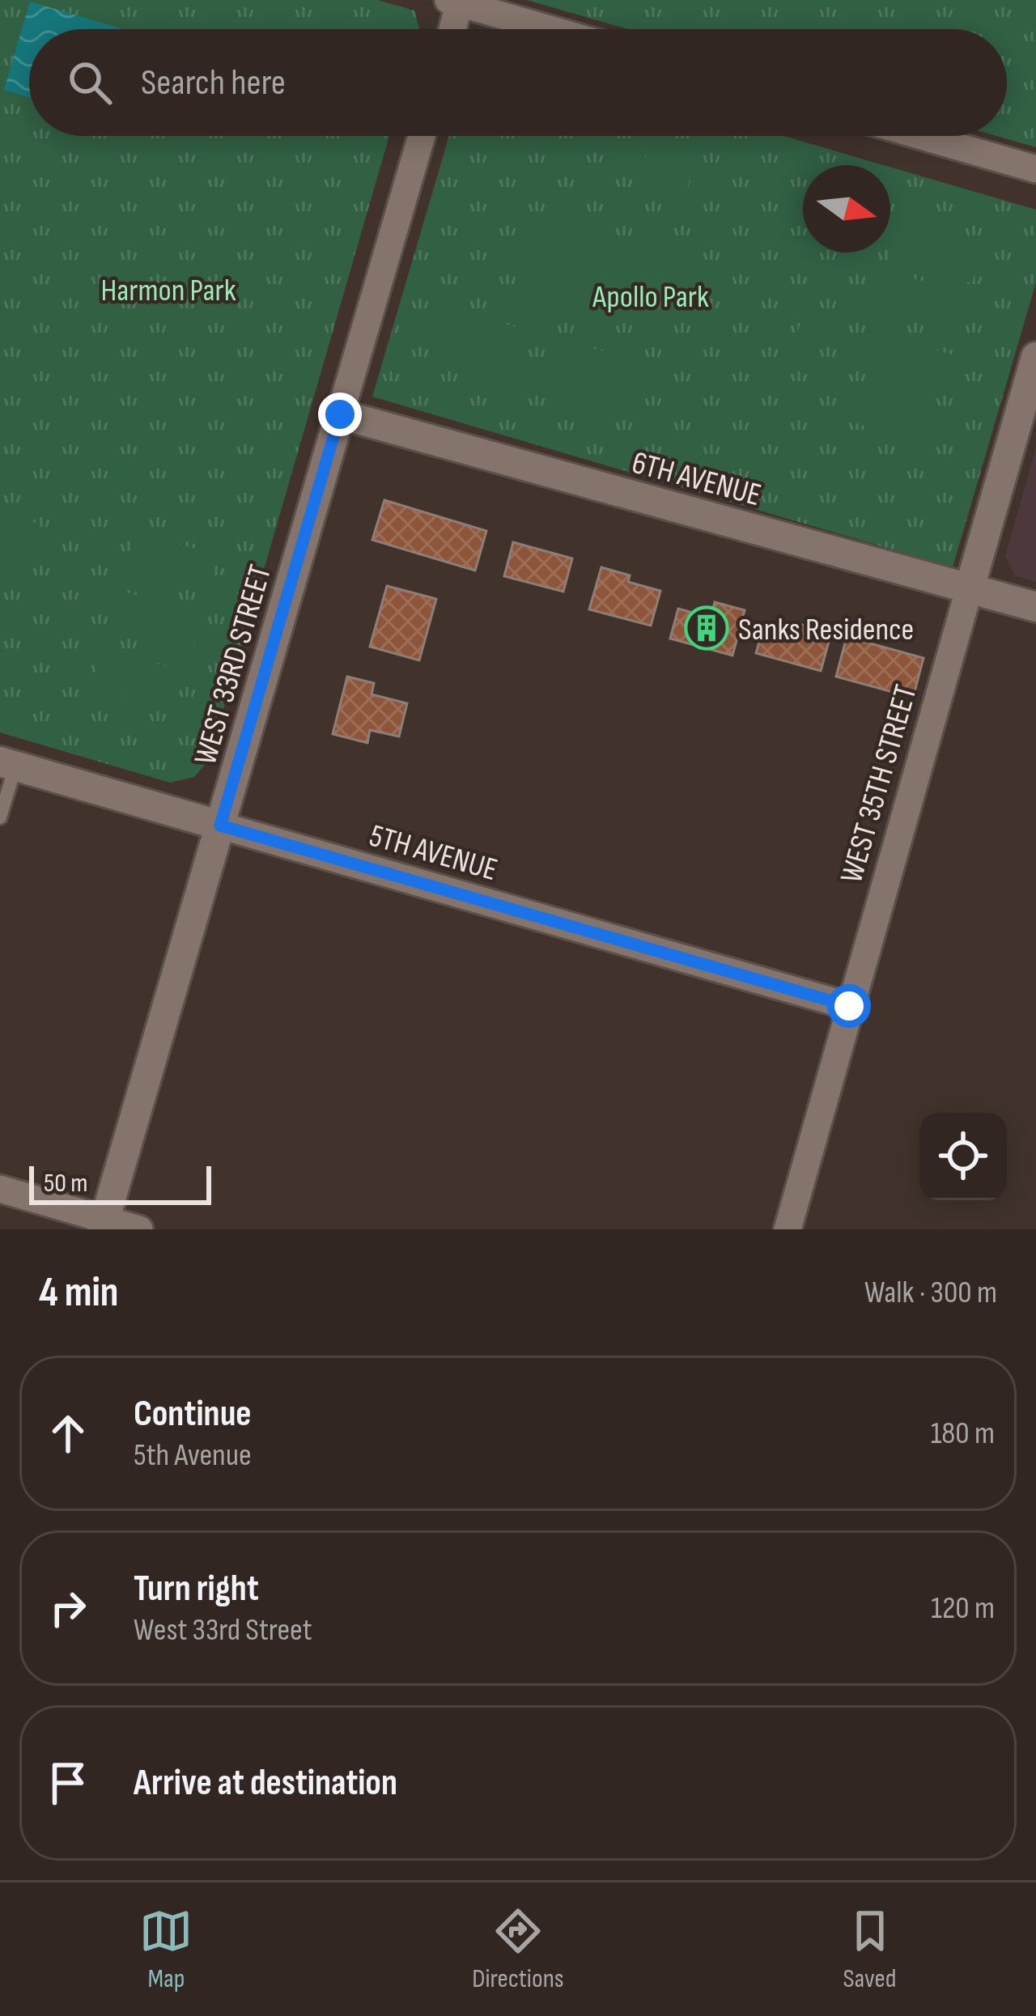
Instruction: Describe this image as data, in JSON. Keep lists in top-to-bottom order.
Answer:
{
  "streets": {
    "street": [
      "6TH AVENUE",
      "WEST 33RD STREET",
      "WEST 35TH STREET",
      "5TH AVENUE"
    ]
  },
  "crossings": [
    ["6TH AVENUE", "WEST 33RD STREET"],
    ["6TH AVENUE", "WEST 35TH STREET"],
    ["WEST 33RD STREET", "5TH AVENUE"],
    ["WEST 35TH STREET", "5TH AVENUE"]
  ],
  "parks": ["Harmon Park", "Apollo Park"],
  "places": {
    "building": ["Sanks Residence"]
  },
  "scale_bar": "50 m",
  "north": "right",
  "page": {
    "search": "Search here",
    "scale": "50 m",
    "heading": ["4 min", "Walk · 300 m"],
    "list": [
      ["Continue", "5th Avenue", "180 m"],
      ["Turn right", "West 33rd Street", "120 m"],
      "Arrive at destination"
    ],
    "nav": ["Map", "Directions", "Saved"]
  }
}
